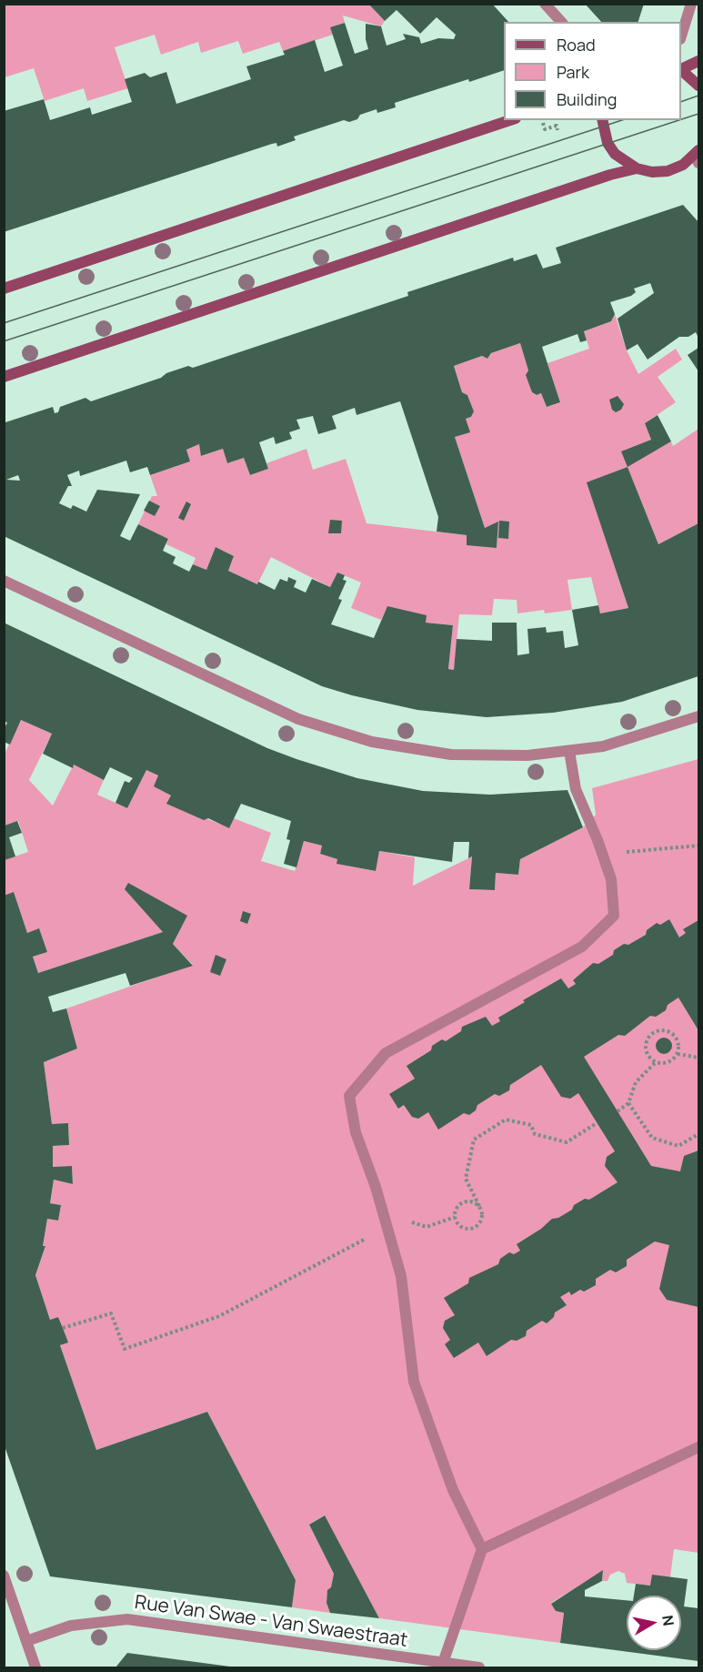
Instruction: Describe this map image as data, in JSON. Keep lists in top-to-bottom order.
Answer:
{
  "streets": {
    "street": ["Rue Van Swae - Van Swaestraat"]
  },
  "legend": ["Road", "Park", "Building"],
  "north": "right"
}
